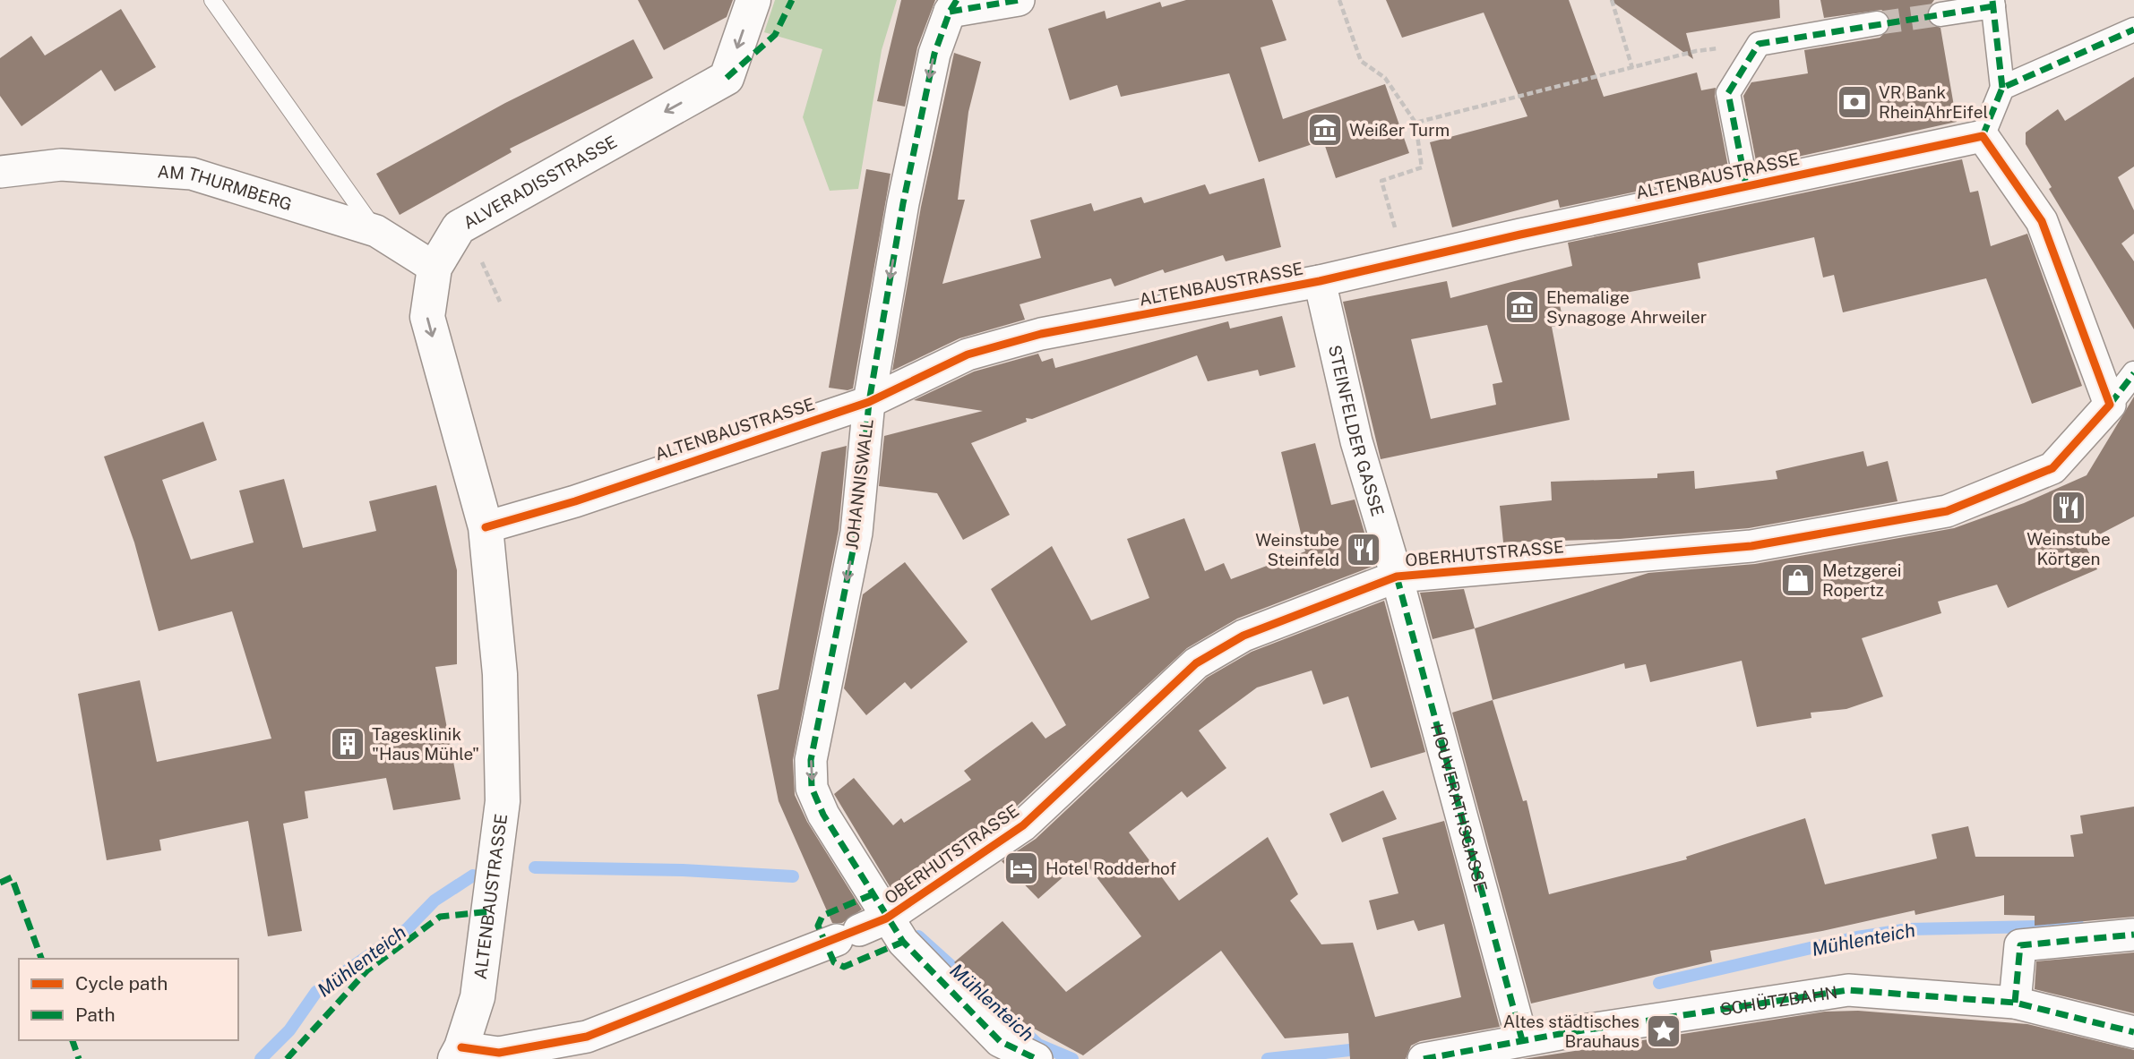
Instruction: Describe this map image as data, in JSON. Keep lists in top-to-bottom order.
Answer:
{
  "streets": {
    "street": [
      "ALTENBAUSTRASSE",
      "ALVERADISSTRASSE",
      "AM THURMBERG",
      "STEINFELDER GASSE",
      "JOHANNISWALL",
      "OBERHUTSTRASSE",
      "HOUVERATHSGASSE",
      "SCHÜTZBAHN"
    ]
  },
  "crossings": [
    ["ALTENBAUSTRASSE", "ALVERADISSTRASSE"],
    ["ALTENBAUSTRASSE", "STEINFELDER GASSE"],
    ["ALTENBAUSTRASSE", "JOHANNISWALL"],
    ["ALTENBAUSTRASSE", "OBERHUTSTRASSE"],
    ["ALVERADISSTRASSE", "AM THURMBERG"],
    ["STEINFELDER GASSE", "OBERHUTSTRASSE"],
    ["STEINFELDER GASSE", "HOUVERATHSGASSE"],
    ["JOHANNISWALL", "OBERHUTSTRASSE"],
    ["OBERHUTSTRASSE", "HOUVERATHSGASSE"],
    ["HOUVERATHSGASSE", "SCHÜTZBAHN"]
  ],
  "one_way": ["ALVERADISSTRASSE", "JOHANNISWALL"],
  "water": ["Mühlenteich"],
  "places": {
    "bank": ["VR Bank RheinAhrEifel"],
    "museum": ["Weißer Turm", "Ehemalige Synagoge Ahrweiler"],
    "restaurant": ["Weinstube Körtgen", "Weinstube Steinfeld"],
    "shop": ["Metzgerei Ropertz"],
    "building": ["Tagesklinik \"Haus Mühle\""],
    "hotel": ["Hotel Rodderhof"],
    "place": ["Altes städtisches Brauhaus"]
  },
  "legend": ["Cycle path", "Path"]
}
